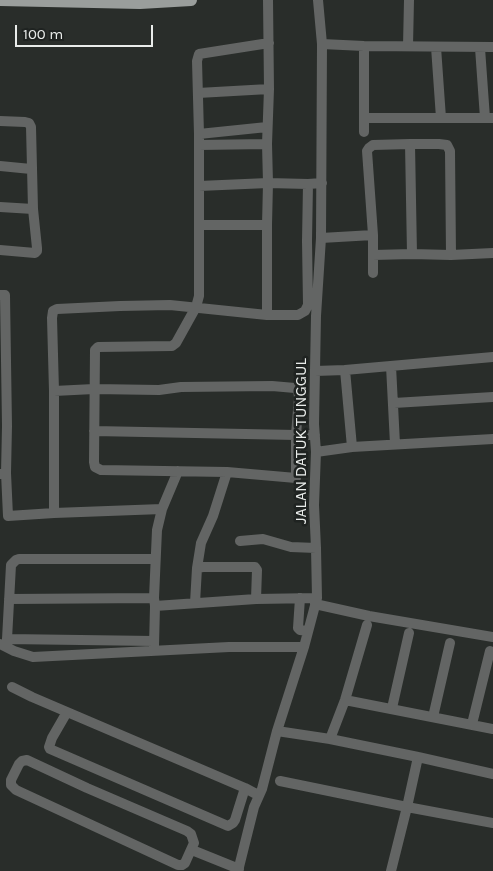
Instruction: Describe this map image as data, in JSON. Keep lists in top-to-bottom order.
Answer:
{
  "streets": {
    "street": ["JALAN DATUK TUNGGUL"]
  },
  "scale_bar": "100 m"
}
